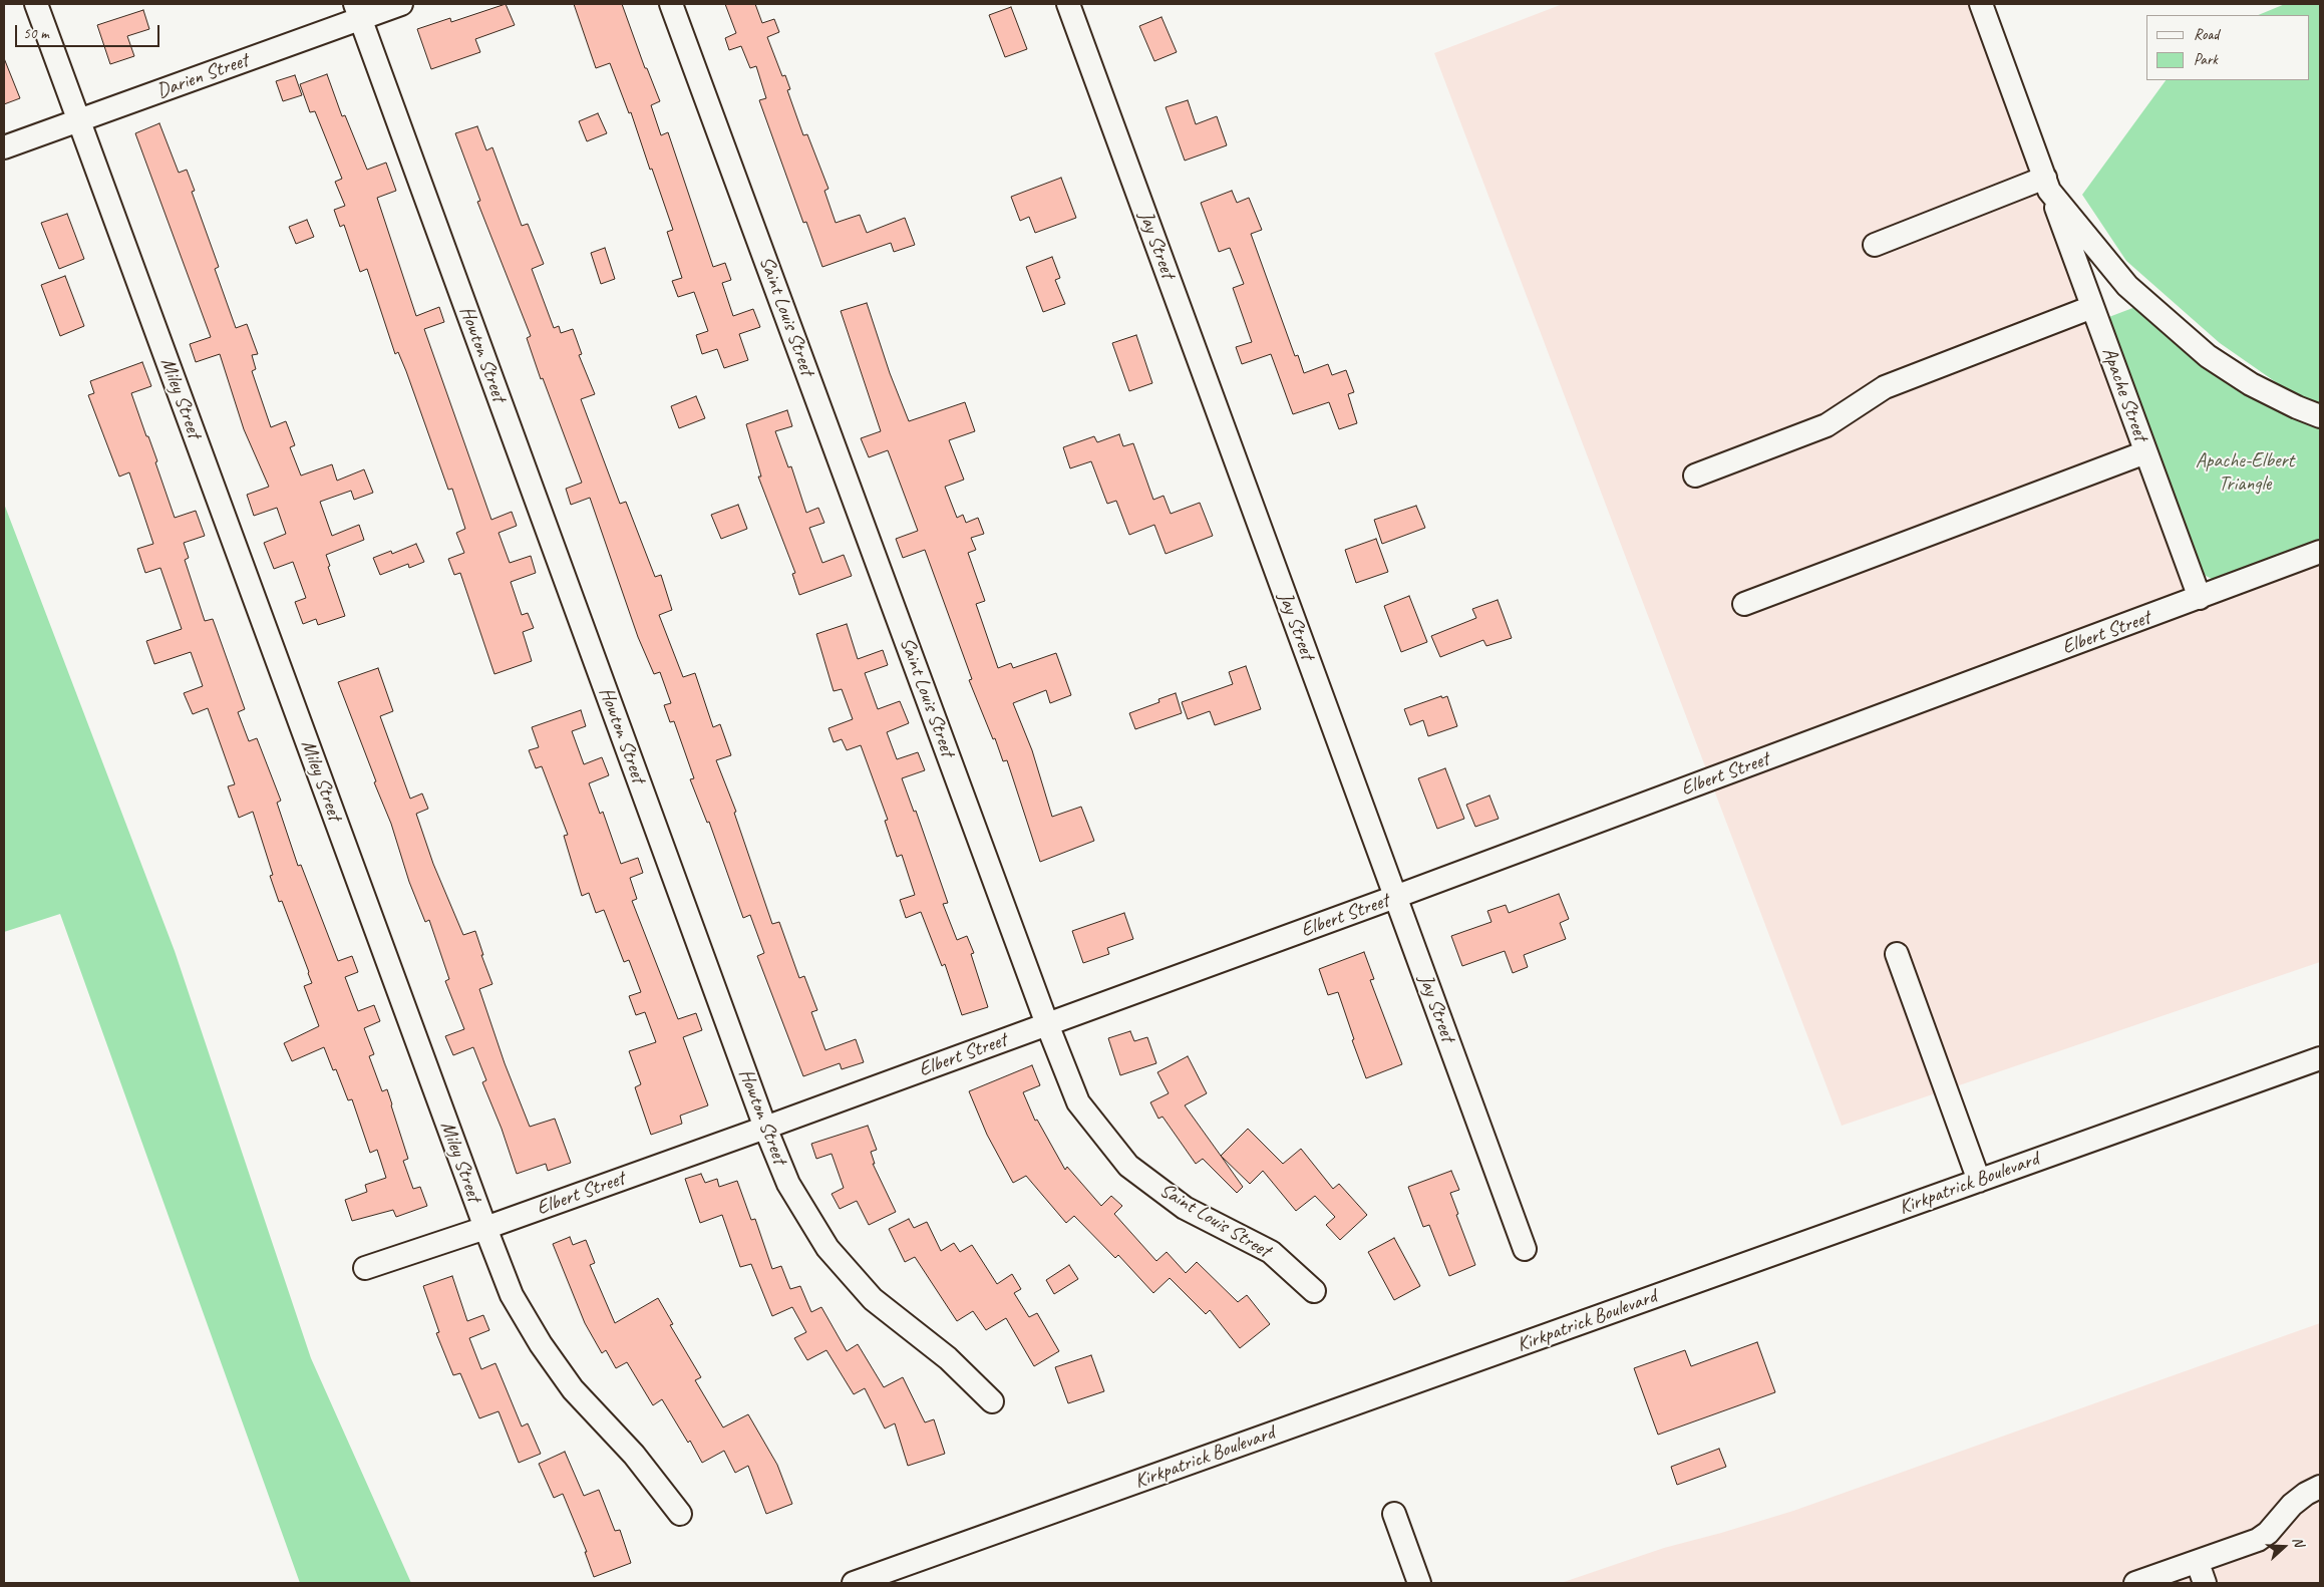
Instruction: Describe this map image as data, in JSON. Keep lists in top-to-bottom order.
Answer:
{
  "streets": {
    "street": [
      "Darien Street",
      "Jay Street",
      "Saint Louis Street",
      "Howton Street",
      "Apache Street",
      "Miley Street",
      "Elbert Street",
      "Kirkpatrick Boulevard"
    ]
  },
  "crossings": [
    ["Darien Street", "Howton Street"],
    ["Darien Street", "Miley Street"],
    ["Jay Street", "Elbert Street"],
    ["Saint Louis Street", "Elbert Street"],
    ["Howton Street", "Elbert Street"],
    ["Apache Street", "Elbert Street"],
    ["Miley Street", "Elbert Street"]
  ],
  "parks": ["Apache-Elbert Triangle"],
  "legend": ["Road", "Park"],
  "scale_bar": "50 m",
  "north": "right"
}
